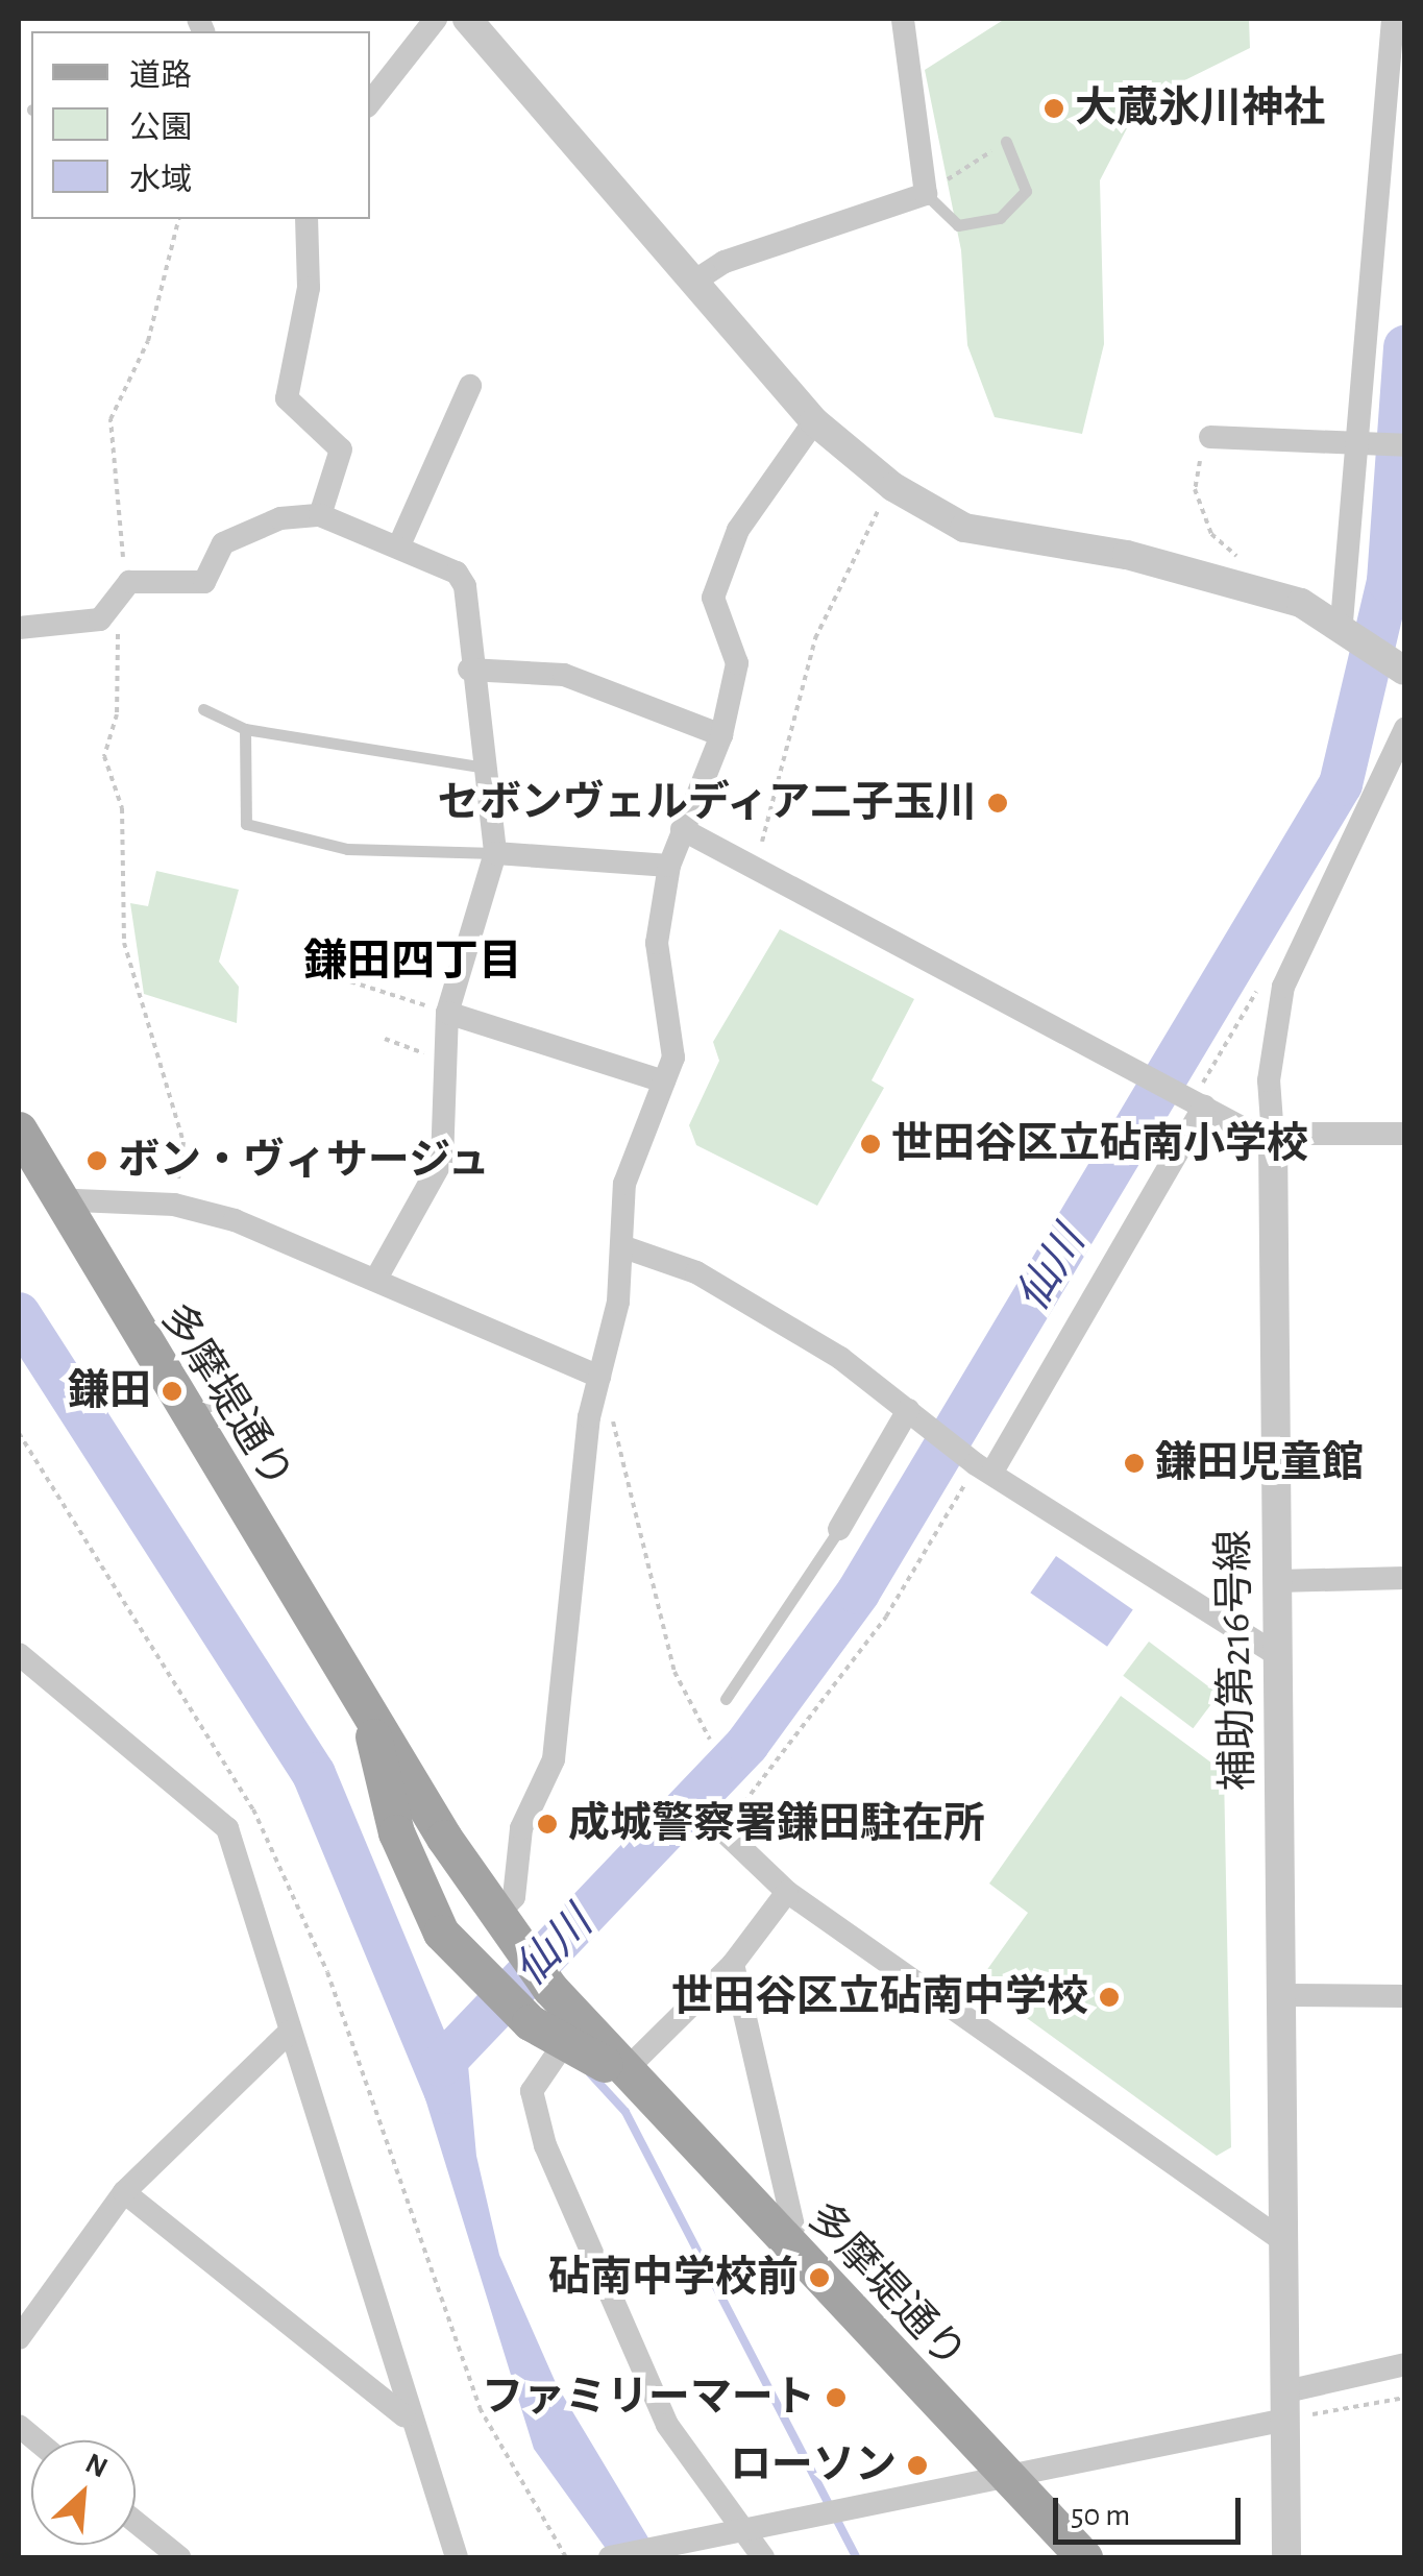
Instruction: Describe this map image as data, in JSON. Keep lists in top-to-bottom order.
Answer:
{
  "streets": {
    "main road": ["多摩堤通り"],
    "street": ["補助第216号線"]
  },
  "districts": ["鎌田四丁目"],
  "water": ["仙川"],
  "places": [
    "大蔵氷川神社",
    "セボンヴェルディア二子玉川",
    "世田谷区立砧南小学校",
    "ボン・ヴィサージュ",
    "鎌田",
    "鎌田児童館",
    "成城警察署鎌田駐在所",
    "世田谷区立砧南中学校",
    "砧南中学校前",
    "ファミリーマート",
    "ローソン"
  ],
  "legend": ["道路", "公園", "水域"],
  "scale_bar": "50 m",
  "north": "top right"
}
